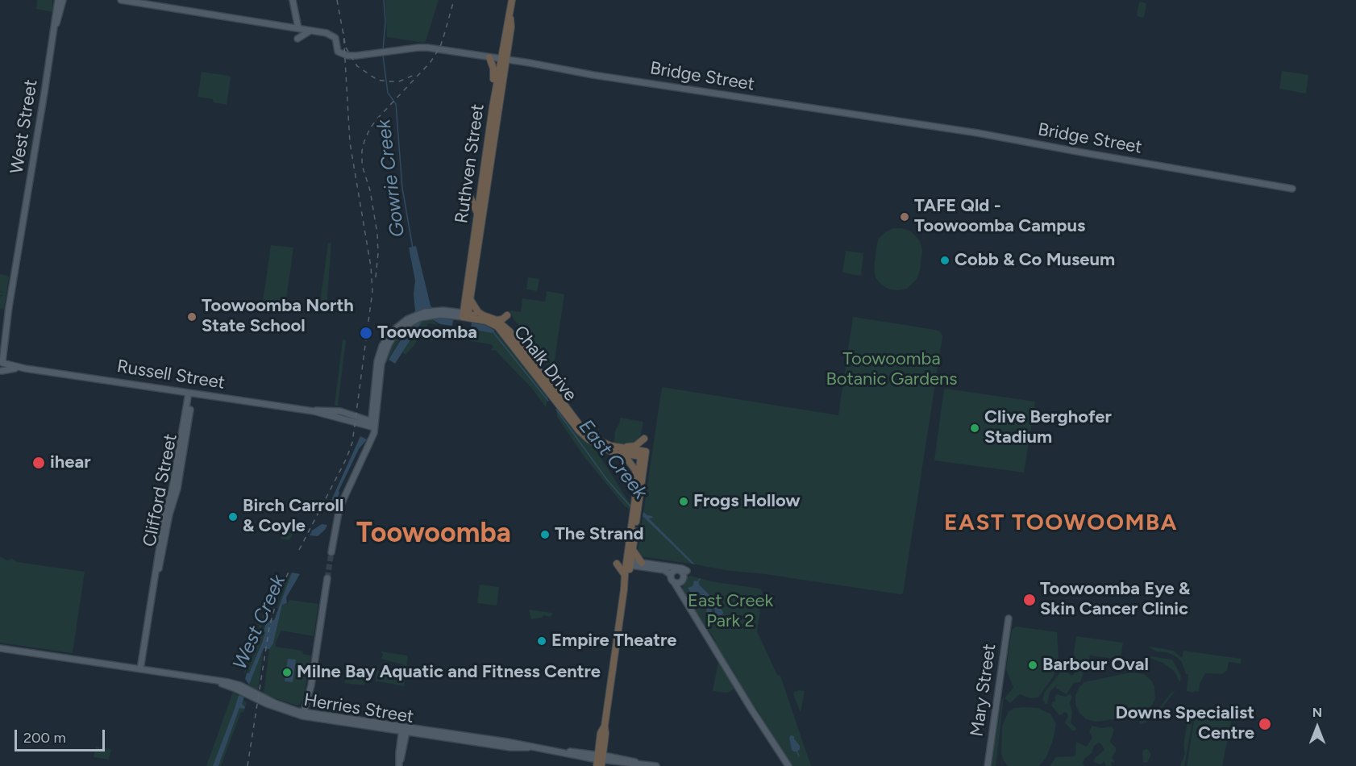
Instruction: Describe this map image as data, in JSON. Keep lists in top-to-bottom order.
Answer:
{
  "streets": {
    "highway": ["Ruthven Street", "Chalk Drive"],
    "main road": [
      "Bridge Street",
      "West Street",
      "Russell Street",
      "Clifford Street",
      "Mary Street",
      "Herries Street"
    ]
  },
  "crossings": [
    ["Bridge Street", "Ruthven Street"],
    ["West Street", "Russell Street"],
    ["Ruthven Street", "Chalk Drive"],
    ["Russell Street", "Clifford Street"],
    ["Clifford Street", "Herries Street"]
  ],
  "districts": ["EAST TOOWOOMBA", "Toowoomba"],
  "water": ["Gowrie Creek", "East Creek", "West Creek"],
  "parks": ["Toowoomba Botanic Gardens", "East Creek Park 2"],
  "places": [
    "TAFE Qld - Toowoomba Campus",
    "Cobb & Co Museum",
    "Toowoomba North State School",
    "Toowoomba",
    "Clive Berghofer Stadium",
    "ihear",
    "Frogs Hollow",
    "Birch Carroll & Coyle",
    "The Strand",
    "Toowoomba Eye & Skin Cancer Clinic",
    "Empire Theatre",
    "Barbour Oval",
    "Milne Bay Aquatic and Fitness Centre",
    "Downs Specialist Centre"
  ],
  "scale_bar": "200 m",
  "north": "top"
}
